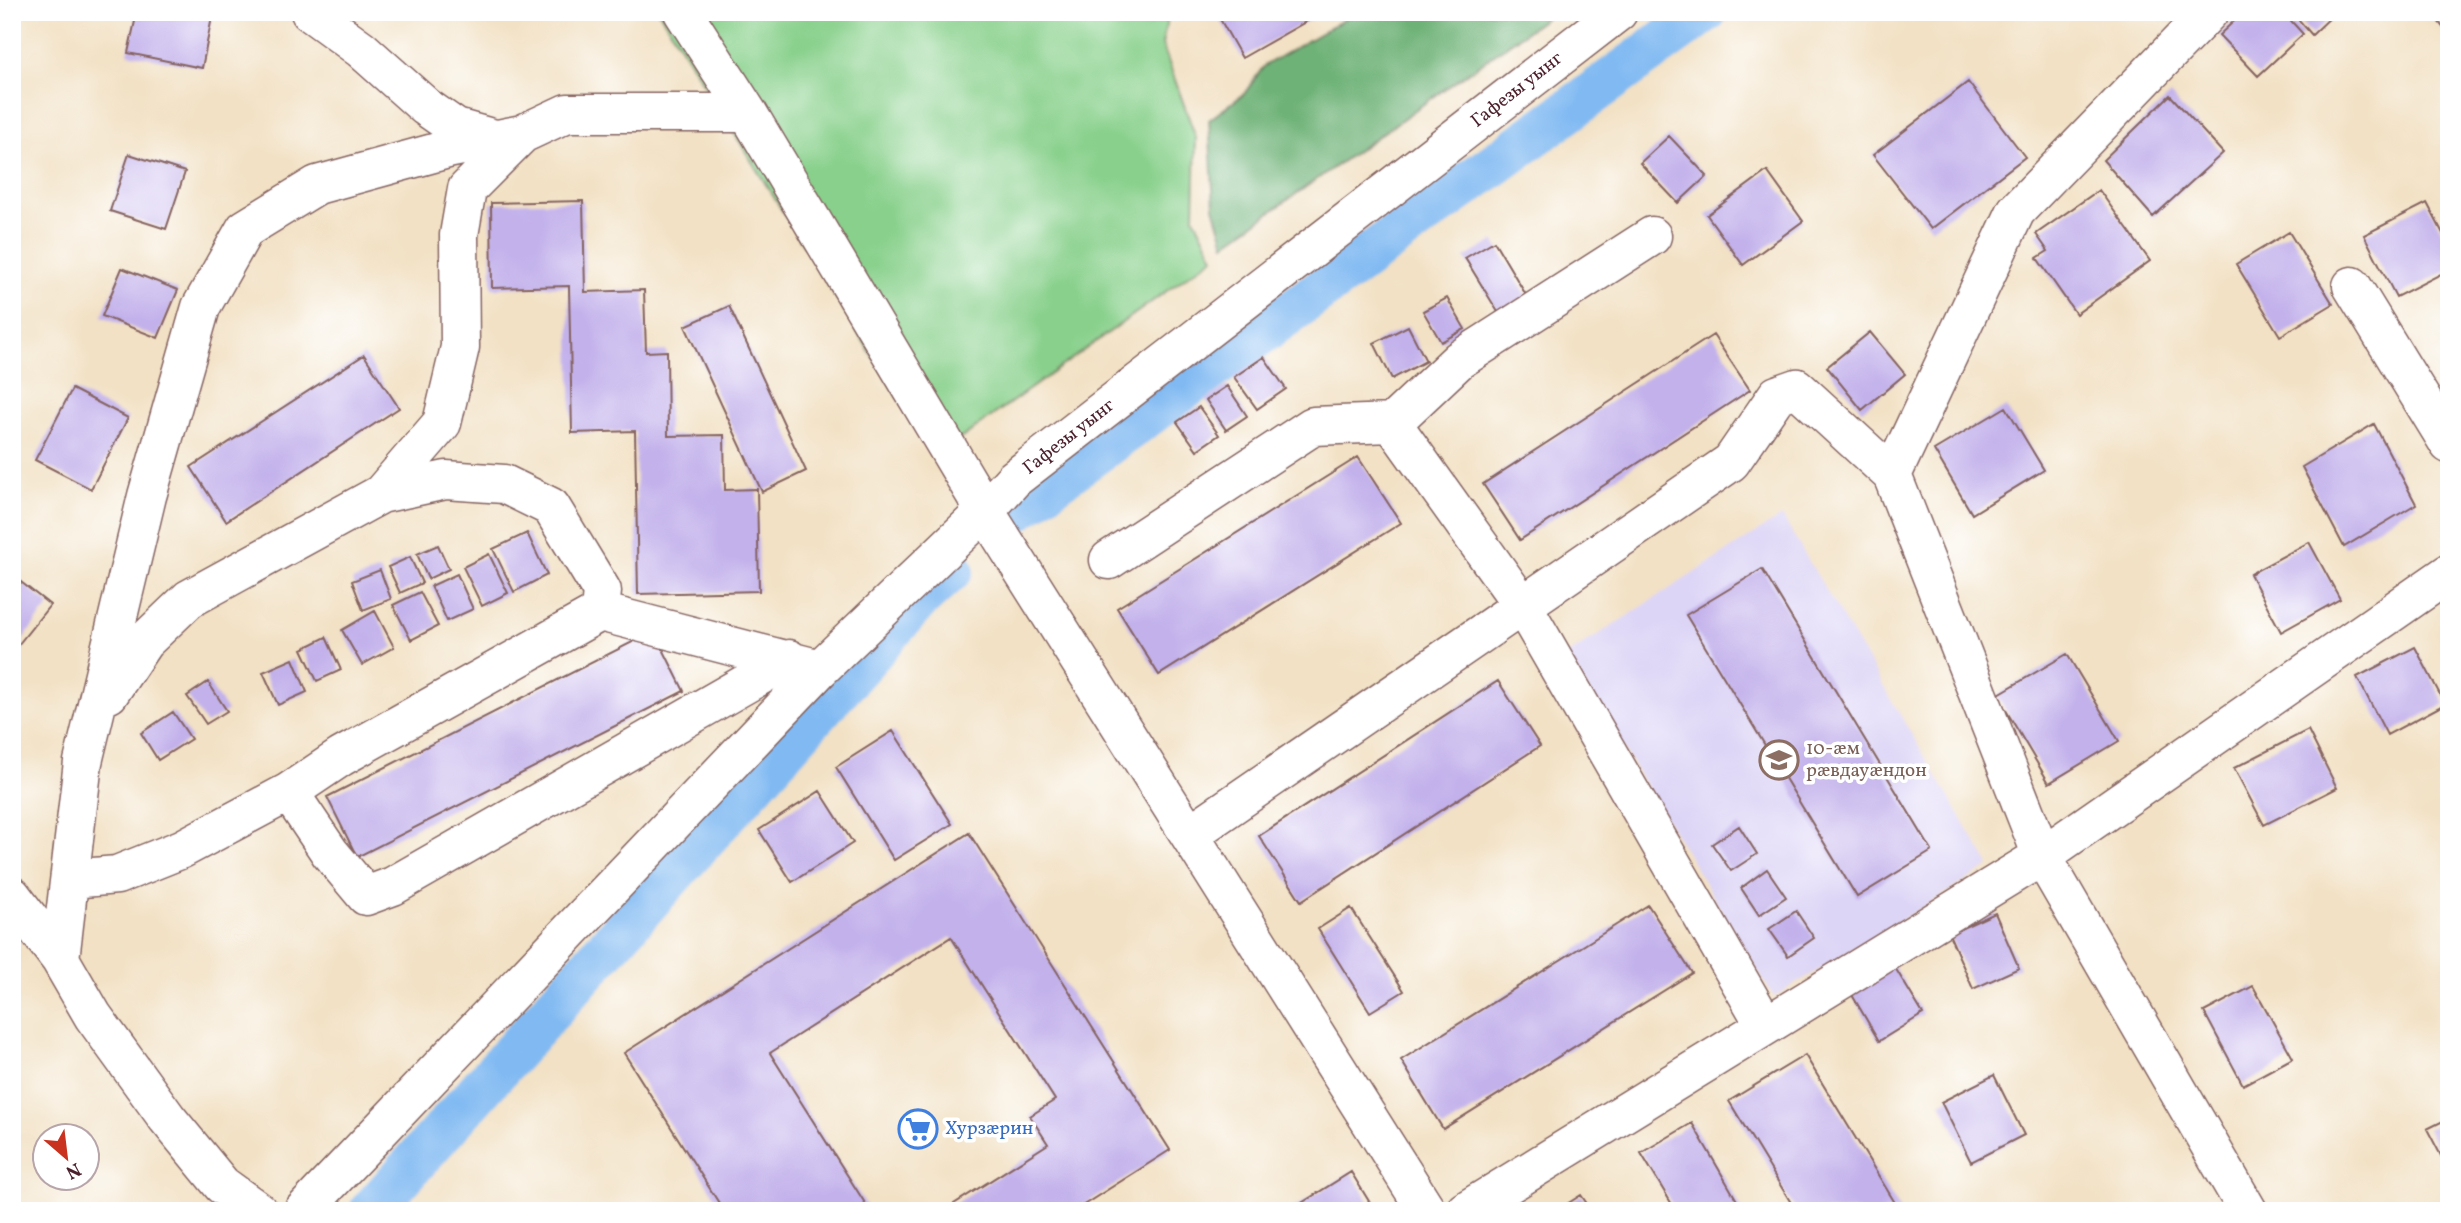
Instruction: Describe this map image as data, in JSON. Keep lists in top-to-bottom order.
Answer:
{
  "streets": {
    "street": ["Гафезы уынг"]
  },
  "places": {
    "school or university": ["10-æм рӕвдауӕндон"],
    "supermarket": ["Хурзæрин"]
  },
  "north": "bottom right"
}
